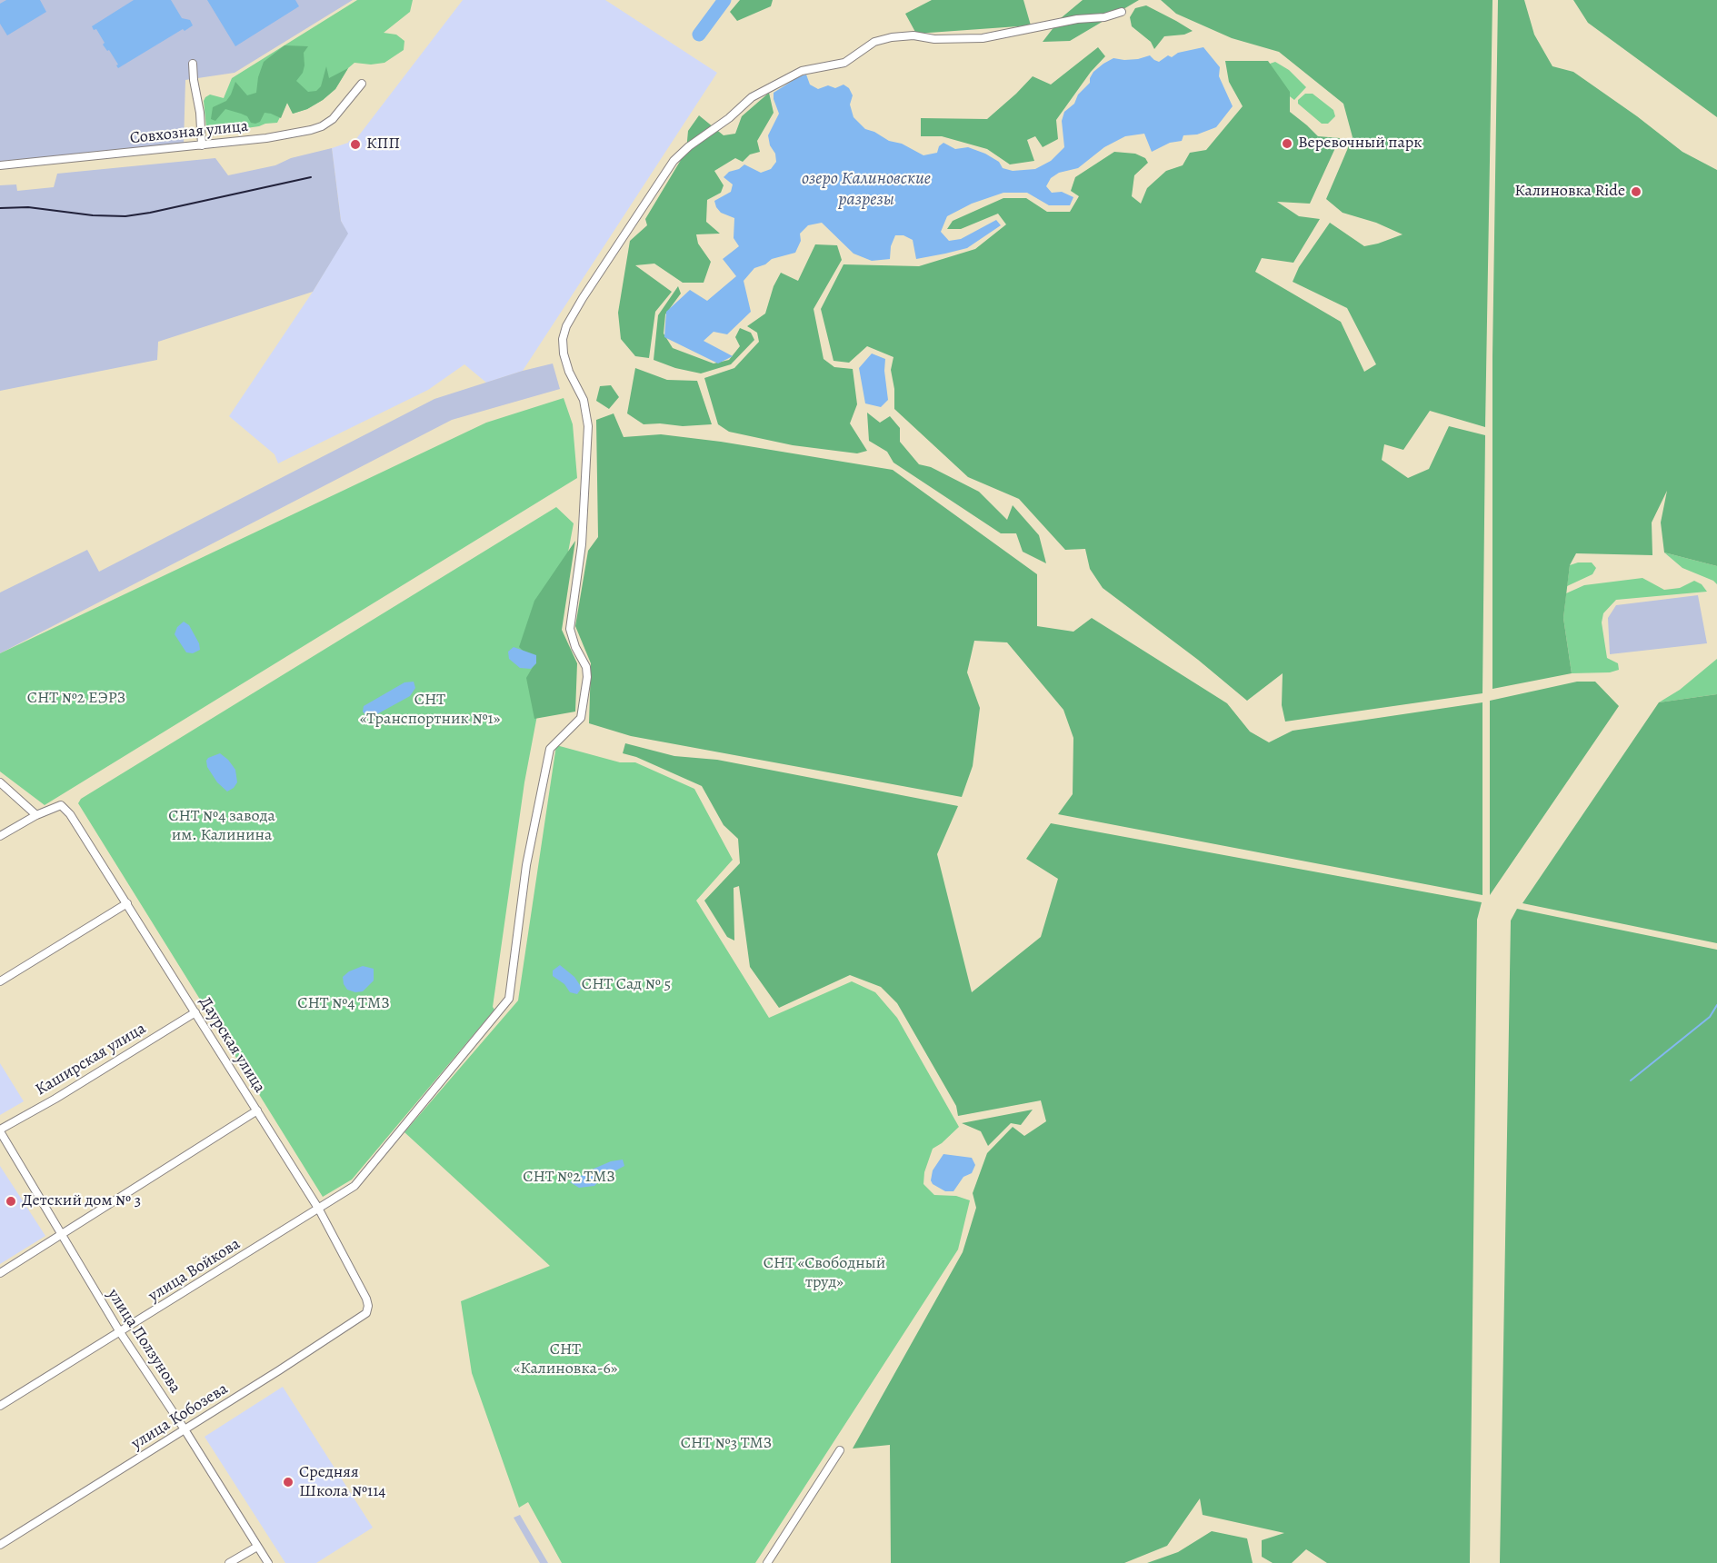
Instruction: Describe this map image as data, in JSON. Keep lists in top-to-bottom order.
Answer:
{
  "streets": {
    "street": [
      "Совхозная улица",
      "Даурская улица",
      "Каширская улица",
      "улица Войкова",
      "улица Ползунова",
      "улица Кобозева"
    ]
  },
  "crossings": [
    ["Даурская улица", "Каширская улица"],
    ["Даурская улица", "улица Войкова"],
    ["Даурская улица", "улица Кобозева"],
    ["Каширская улица", "улица Ползунова"],
    ["улица Войкова", "улица Ползунова"],
    ["улица Ползунова", "улица Кобозева"]
  ],
  "water": ["озеро Калиновские разрезы"],
  "parks": [
    "СНТ №2 ЕЭРЗ",
    "СНТ «Транспортник №1»",
    "СНТ №4 завода им. Калинина",
    "СНТ Сад № 5",
    "СНТ №4 ТМЗ",
    "СНТ №2 ТМЗ",
    "СНТ «Свободный труд»",
    "СНТ «Калиновка-6»",
    "СНТ №3 ТМЗ"
  ],
  "places": [
    "Веревочный парк",
    "КПП",
    "Калиновка Ride",
    "Детский дом № 3",
    "Средняя Школа №114"
  ]
}
